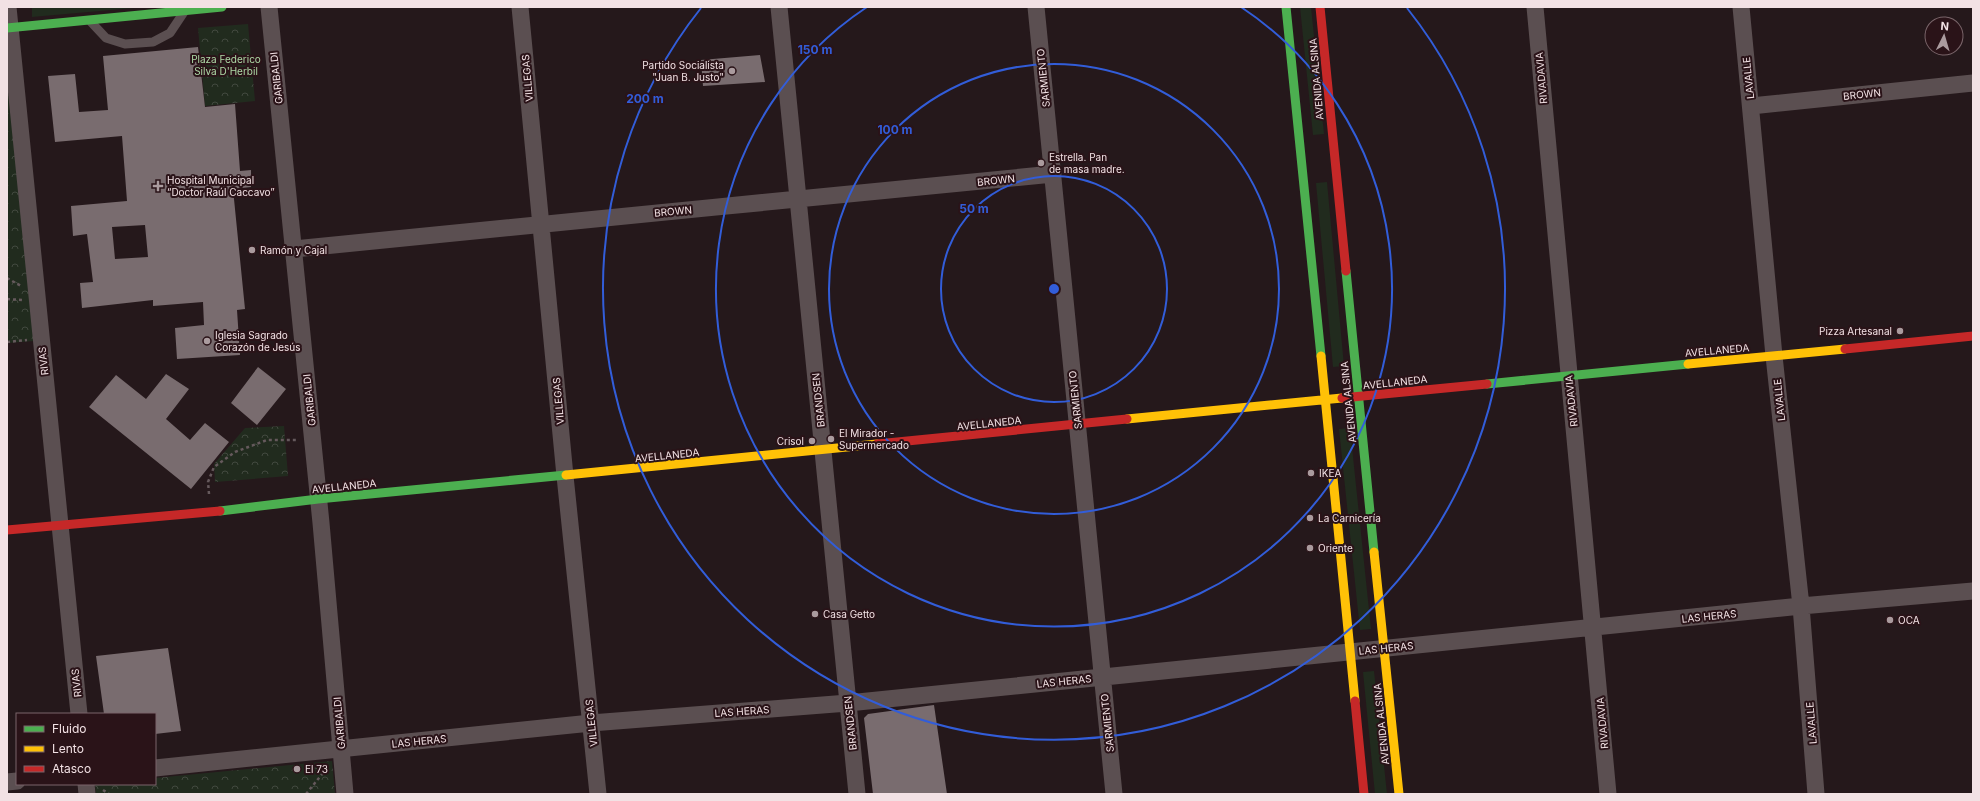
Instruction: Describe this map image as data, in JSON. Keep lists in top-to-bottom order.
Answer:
{
  "streets": {
    "street": [
      "GARIBALDI",
      "VILLEGAS",
      "SARMIENTO",
      "RIVADAVIA",
      "LAVALLE",
      "AVENIDA ALSINA",
      "BROWN",
      "AVELLANEDA",
      "RIVAS",
      "BRANDSEN",
      "LAS HERAS"
    ]
  },
  "crossings": [
    ["GARIBALDI", "BROWN"],
    ["GARIBALDI", "AVELLANEDA"],
    ["GARIBALDI", "LAS HERAS"],
    ["VILLEGAS", "BROWN"],
    ["VILLEGAS", "AVELLANEDA"],
    ["VILLEGAS", "LAS HERAS"],
    ["SARMIENTO", "BROWN"],
    ["SARMIENTO", "AVELLANEDA"],
    ["SARMIENTO", "LAS HERAS"],
    ["RIVADAVIA", "AVELLANEDA"],
    ["RIVADAVIA", "LAS HERAS"],
    ["LAVALLE", "BROWN"],
    ["LAVALLE", "AVELLANEDA"],
    ["LAVALLE", "LAS HERAS"],
    ["AVENIDA ALSINA", "AVELLANEDA"],
    ["AVENIDA ALSINA", "LAS HERAS"],
    ["BROWN", "BRANDSEN"],
    ["AVELLANEDA", "RIVAS"],
    ["AVELLANEDA", "BRANDSEN"],
    ["BRANDSEN", "LAS HERAS"]
  ],
  "parks": ["Plaza Federico Silva D'Herbil"],
  "places": {
    "other": [
      "Partido Socialista \"Juan B. Justo\"",
      "Estrella. Pan de masa madre.",
      "Ramón y Cajal",
      "Pizza Artesanal",
      "Iglesia Sagrado Corazón de Jesús",
      "El Mirador - Supermercado",
      "Crisol",
      "IKEA",
      "La Carnicería",
      "Oriente",
      "Casa Getto",
      "OCA",
      "El 73"
    ],
    "health": ["Hospital Municipal “Doctor Raúl Caccavo”"]
  },
  "legend": ["Fluido", "Lento", "Atasco"],
  "north": "top",
  "rings": [
    "150 m",
    "200 m",
    "100 m",
    "50 m"
  ]
}
